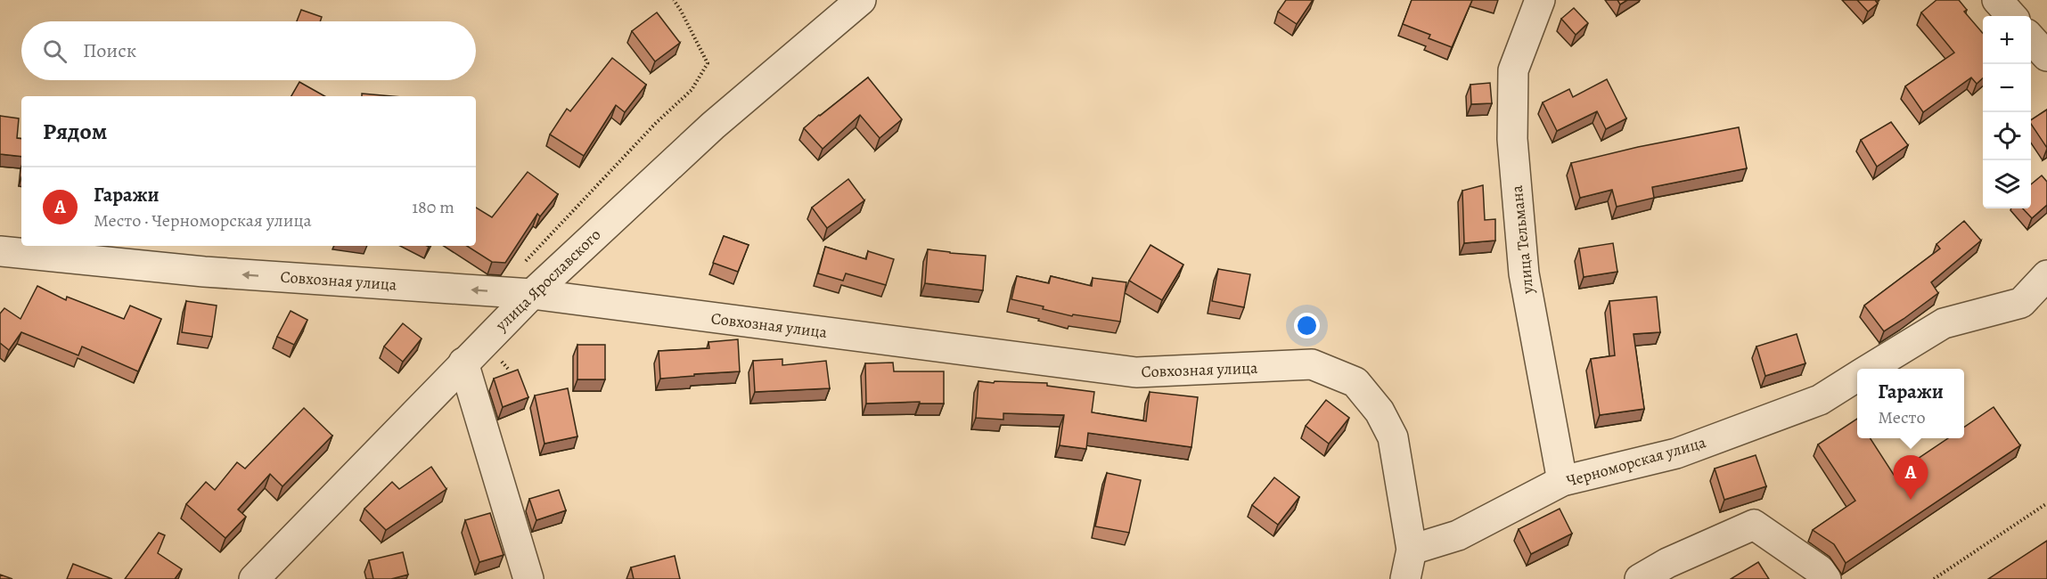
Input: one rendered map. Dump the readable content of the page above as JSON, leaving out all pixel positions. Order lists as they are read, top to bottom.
{
  "streets": {
    "street": [
      "улица Тельмана",
      "улица Ярославского",
      "Совхозная улица",
      "Черноморская улица"
    ]
  },
  "crossings": [
    ["улица Тельмана", "Черноморская улица"],
    ["улица Ярославского", "Совхозная улица"],
    ["Совхозная улица", "Черноморская улица"]
  ],
  "page": {
    "map_buttons": ["+", "−"],
    "search": "Поиск",
    "heading": "Рядом",
    "list": [
      {
        "mark": "A",
        "name": "Гаражи",
        "note": "Место · Черноморская улица",
        "value": "180 m"
      }
    ],
    "popup": ["Гаражи", "Место"],
    "pins": "A"
  }
}
